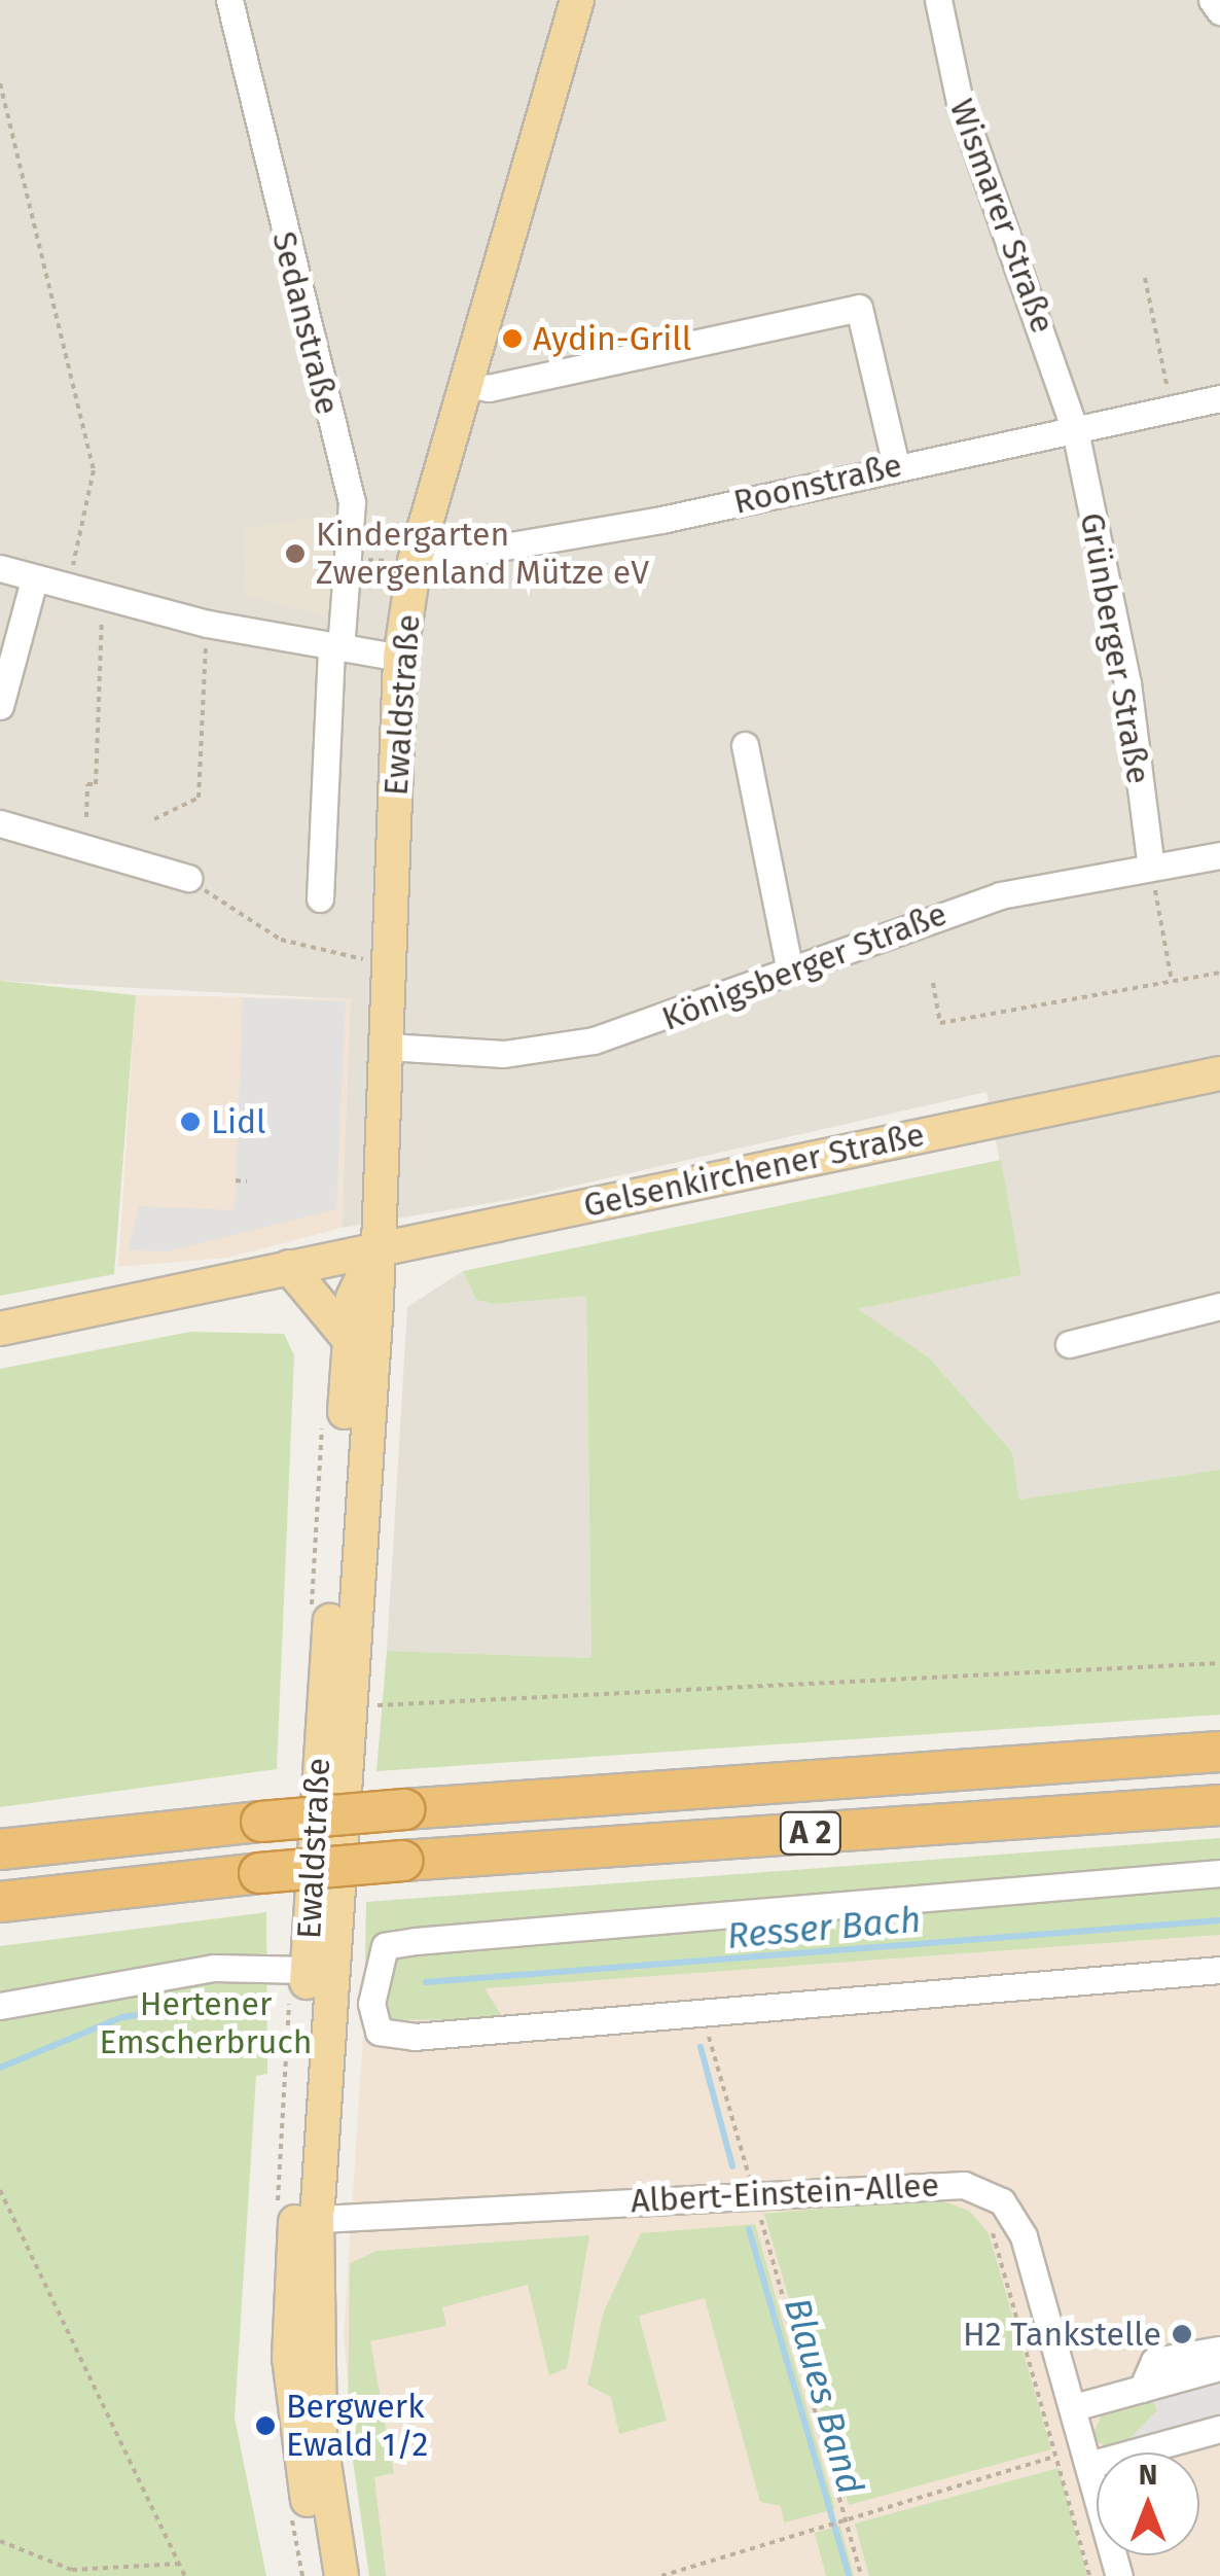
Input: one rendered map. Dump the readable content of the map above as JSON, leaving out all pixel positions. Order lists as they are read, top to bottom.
{
  "streets": {
    "highway": ["A 2"],
    "main road": ["Ewaldstraße", "Gelsenkirchener Straße"],
    "street": [
      "Wismarer Straße",
      "Sedanstraße",
      "Roonstraße",
      "Grünberger Straße",
      "Königsberger Straße",
      "Albert-Einstein-Allee"
    ]
  },
  "crossings": [
    ["Wismarer Straße", "Roonstraße"],
    ["Wismarer Straße", "Grünberger Straße"],
    ["Roonstraße", "Grünberger Straße"],
    ["Roonstraße", "Ewaldstraße"],
    ["Grünberger Straße", "Königsberger Straße"],
    ["Ewaldstraße", "Königsberger Straße"],
    ["Ewaldstraße", "Gelsenkirchener Straße"],
    ["Ewaldstraße", "Albert-Einstein-Allee"]
  ],
  "water": ["Resser Bach", "Blaues Band"],
  "parks": ["Hertener Emscherbruch"],
  "places": [
    "Aydin-Grill",
    "Kindergarten Zwergenland Mütze eV",
    "Lidl",
    "H2 Tankstelle",
    "Bergwerk Ewald 1/2"
  ],
  "north": "top"
}
